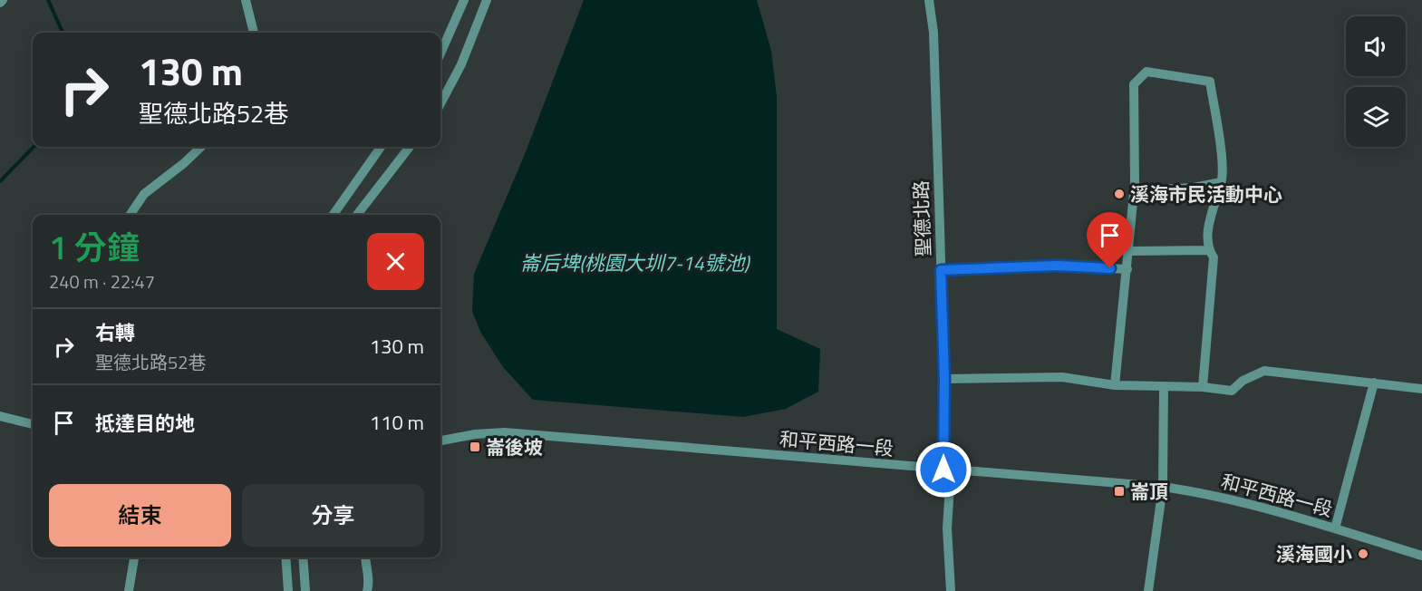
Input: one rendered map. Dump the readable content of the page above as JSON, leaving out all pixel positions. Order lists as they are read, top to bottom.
{
  "streets": {
    "street": ["聖德北路", "和平西路一段"]
  },
  "crossings": [
    ["聖德北路", "和平西路一段"]
  ],
  "water": ["崙后埤(桃園大圳7-14號池)"],
  "places": {
    "other": ["溪海市民活動中心", "溪海國小"],
    "transit": ["崙後坡", "崙頂"]
  },
  "page": {
    "turn": ["130 m", "聖德北路52巷"],
    "heading": ["1 分鐘", "240 m · 22:47"],
    "list": [
      {
        "name": "右轉",
        "note": "聖德北路52巷",
        "value": "130 m"
      },
      {
        "name": "抵達目的地",
        "value": "110 m"
      }
    ],
    "buttons": ["結束", "分享"]
  }
}
